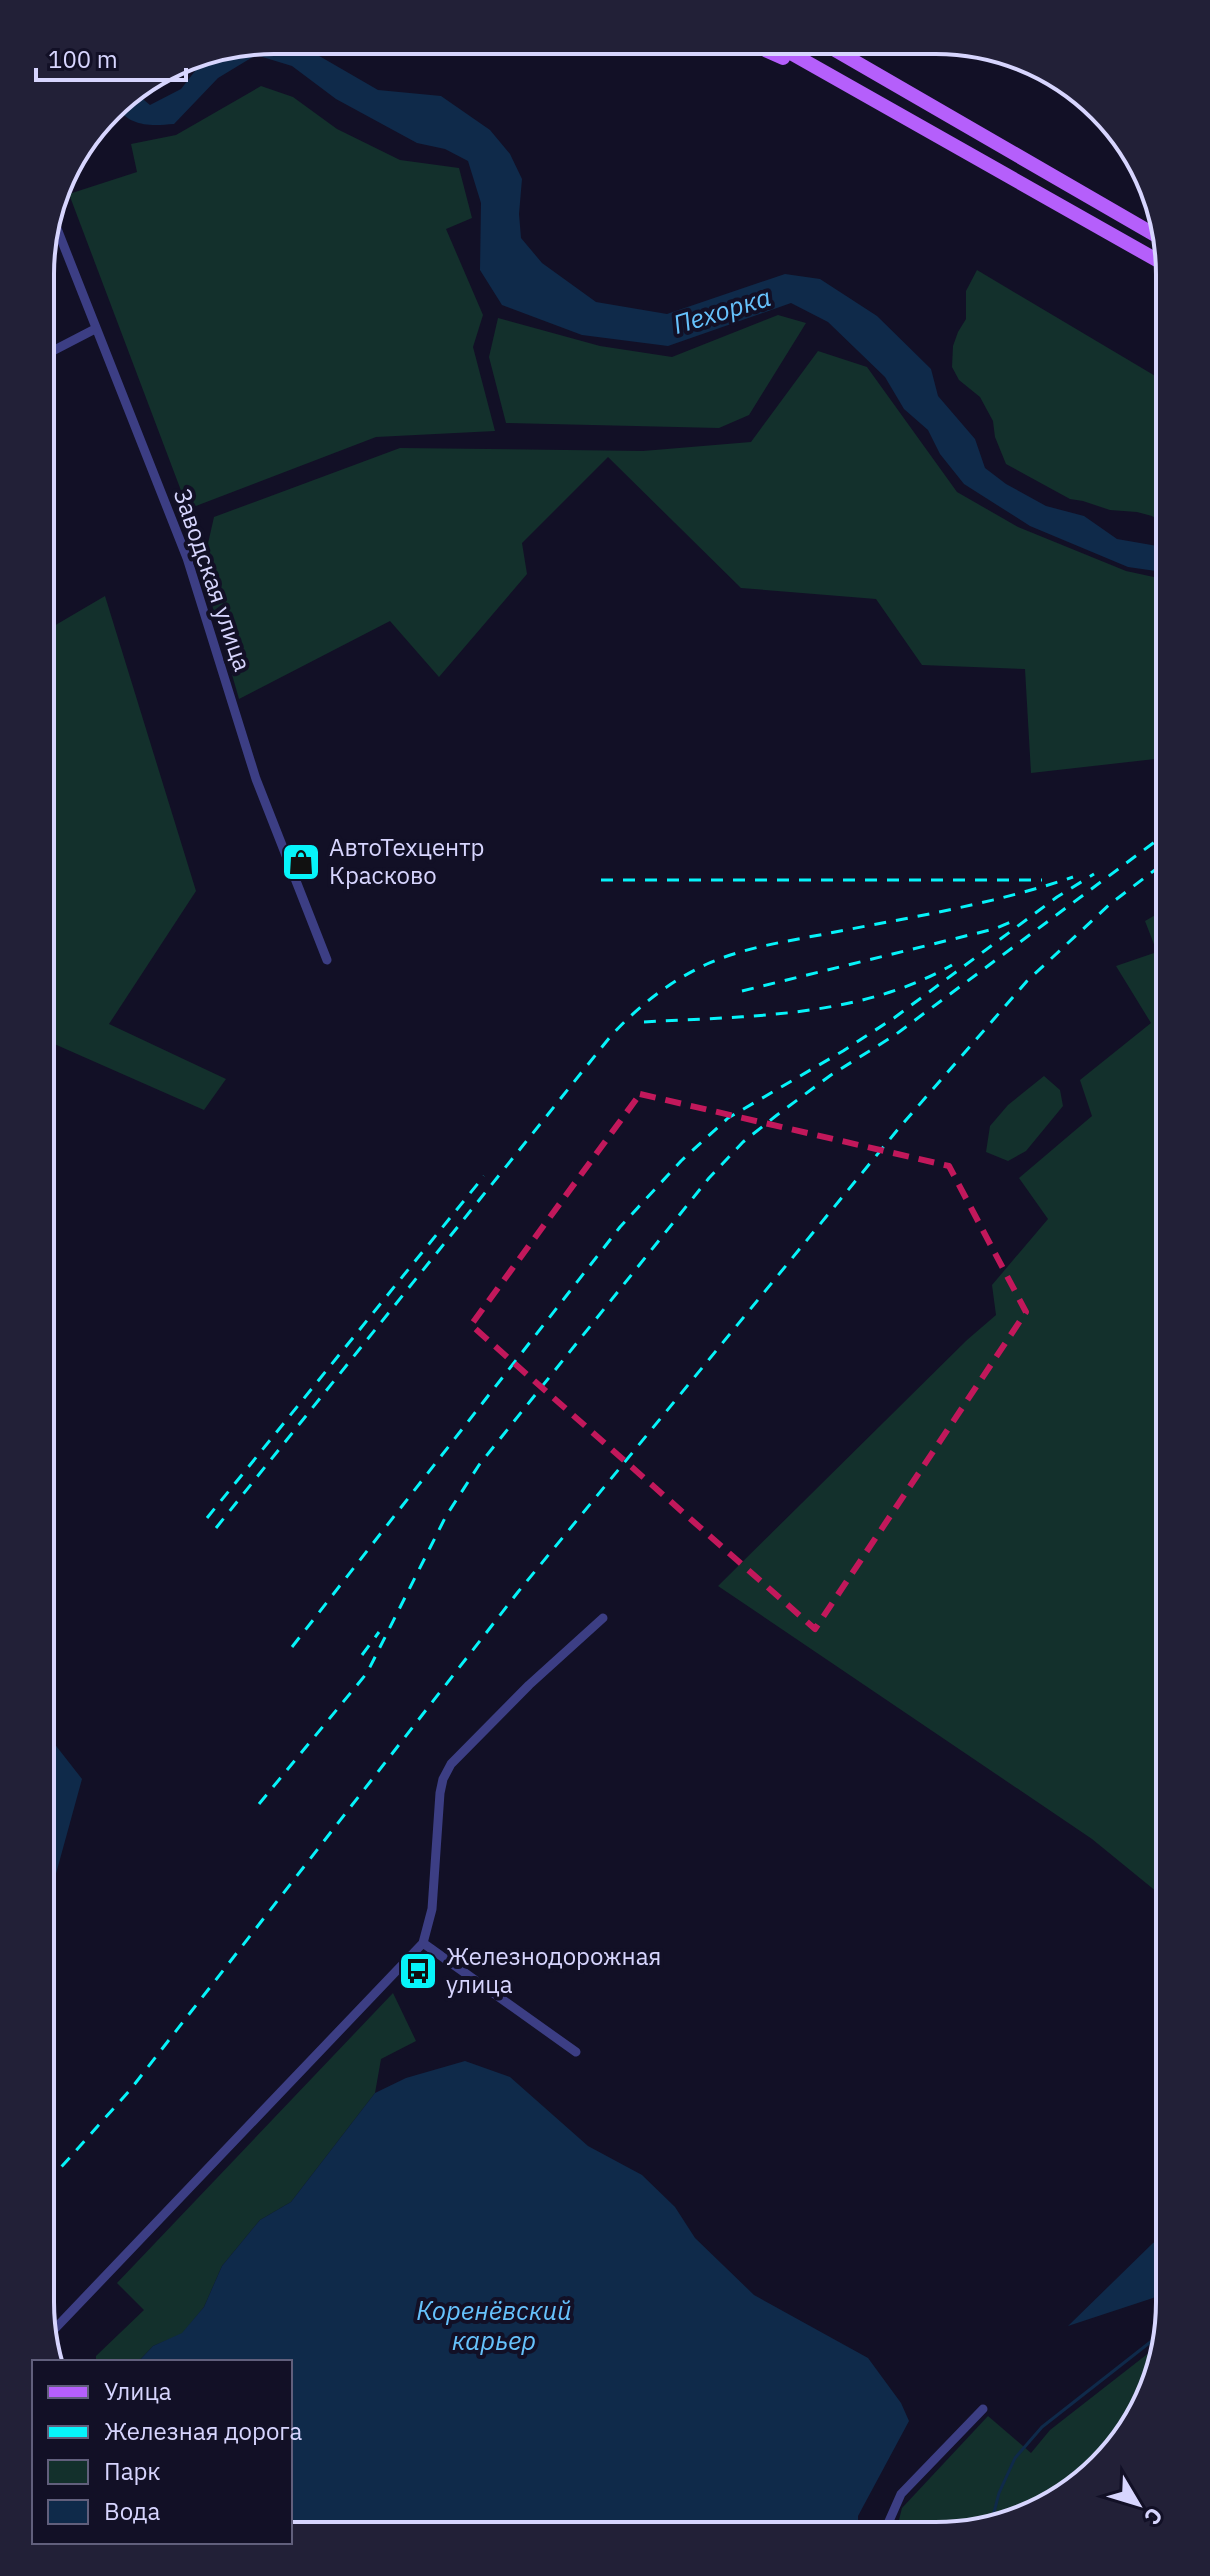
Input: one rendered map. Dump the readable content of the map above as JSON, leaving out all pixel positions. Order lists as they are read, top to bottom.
{
  "streets": {
    "street": ["Заводская улица"]
  },
  "water": ["Пехорка", "Коренёвский карьер"],
  "places": {
    "shop": ["АвтоТехцентр Красково"],
    "bus stop": ["Железнодорожная улица"]
  },
  "legend": [
    "Улица",
    "Железная дорога",
    "Парк",
    "Вода"
  ],
  "scale_bar": "100 m",
  "north": "bottom right"
}
